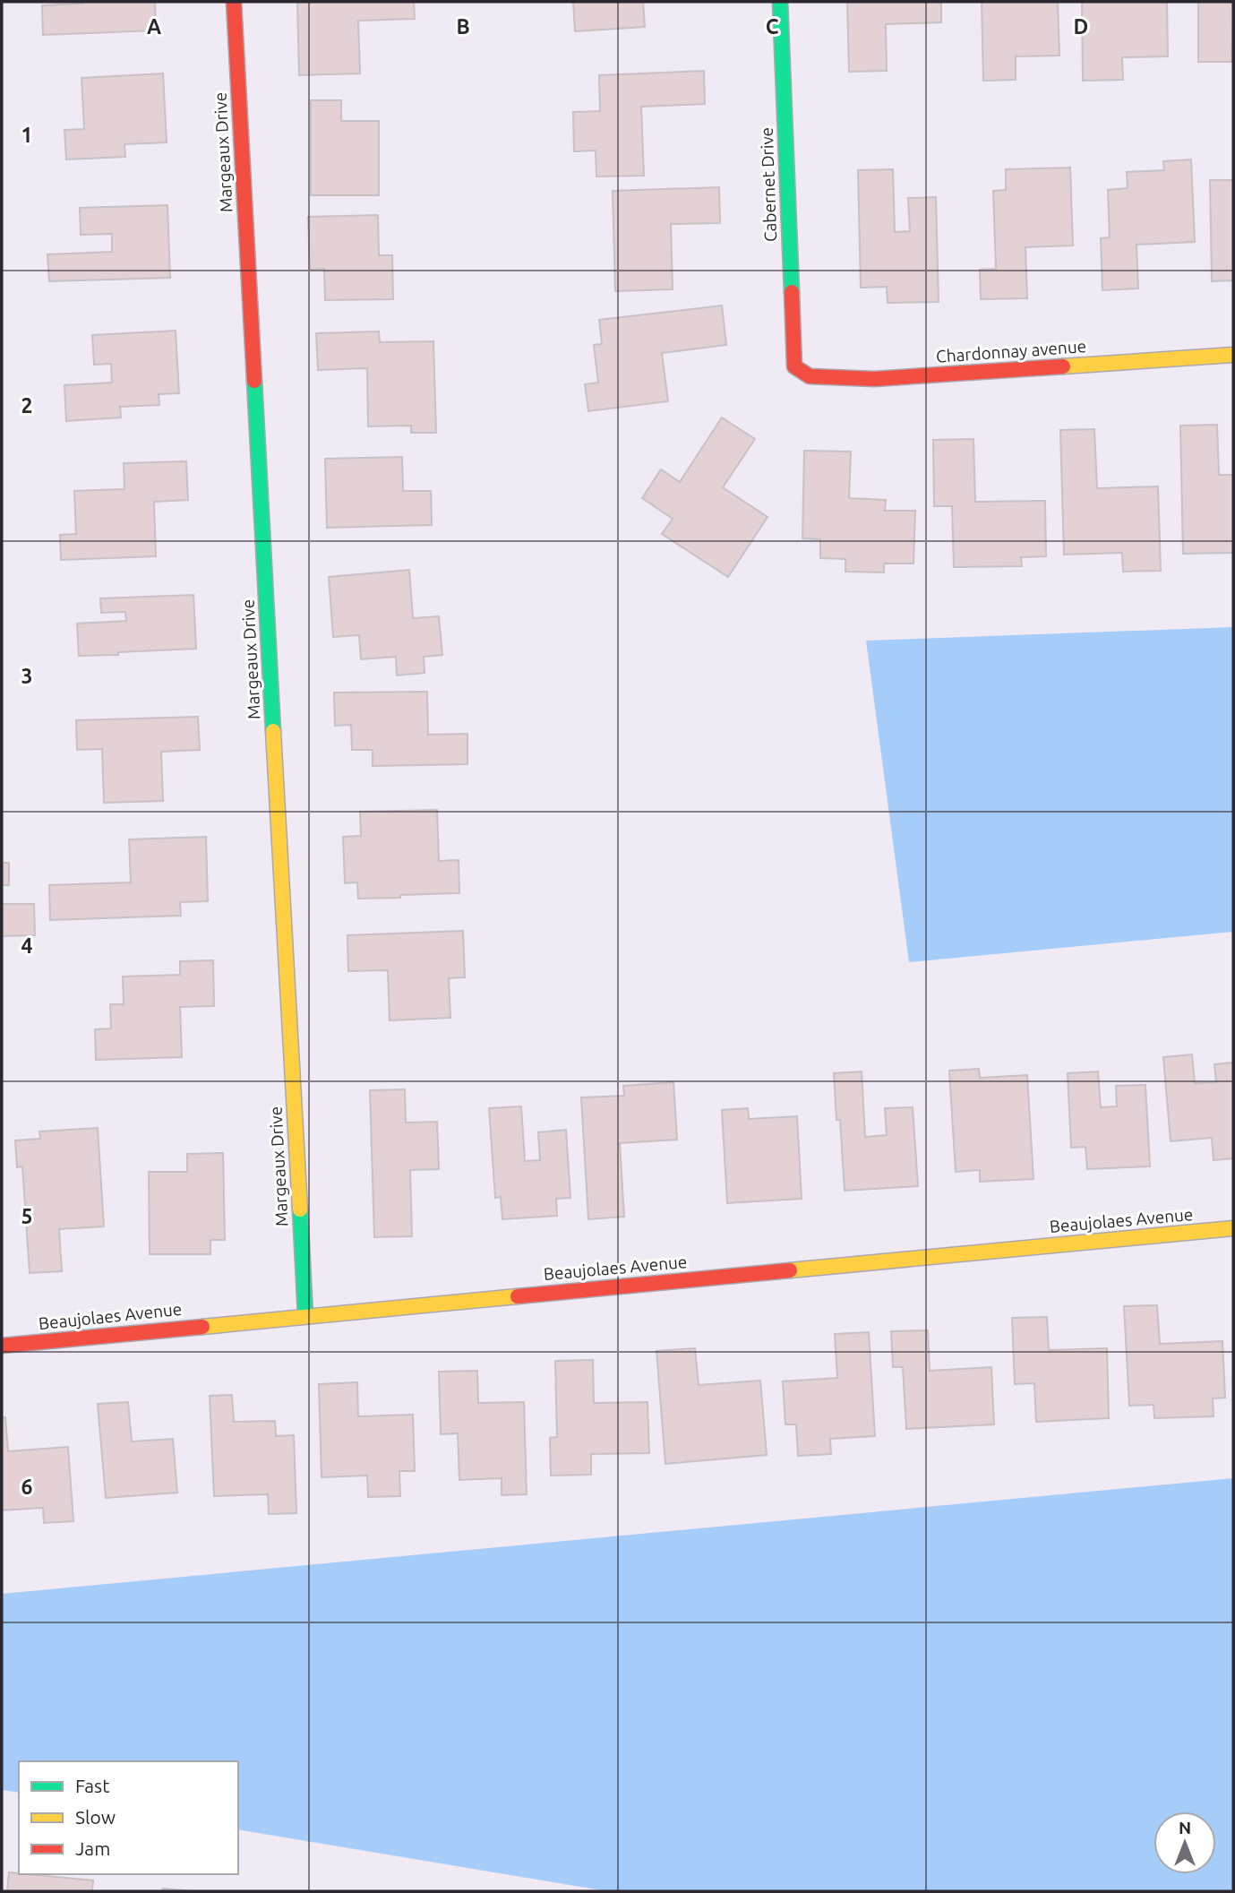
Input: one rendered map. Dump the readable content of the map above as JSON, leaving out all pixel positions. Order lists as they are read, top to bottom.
{
  "streets": {
    "street": [
      "Margeaux Drive",
      "Cabernet Drive",
      "Chardonnay avenue",
      "Beaujolaes Avenue"
    ]
  },
  "crossings": [
    ["Margeaux Drive", "Beaujolaes Avenue"],
    ["Cabernet Drive", "Chardonnay avenue"]
  ],
  "legend": ["Fast", "Slow", "Jam"],
  "north": "top",
  "grid": {
    "columns": [
      "A",
      "B",
      "C",
      "D"
    ],
    "rows": [
      "1",
      "2",
      "3",
      "4",
      "5",
      "6"
    ]
  }
}
